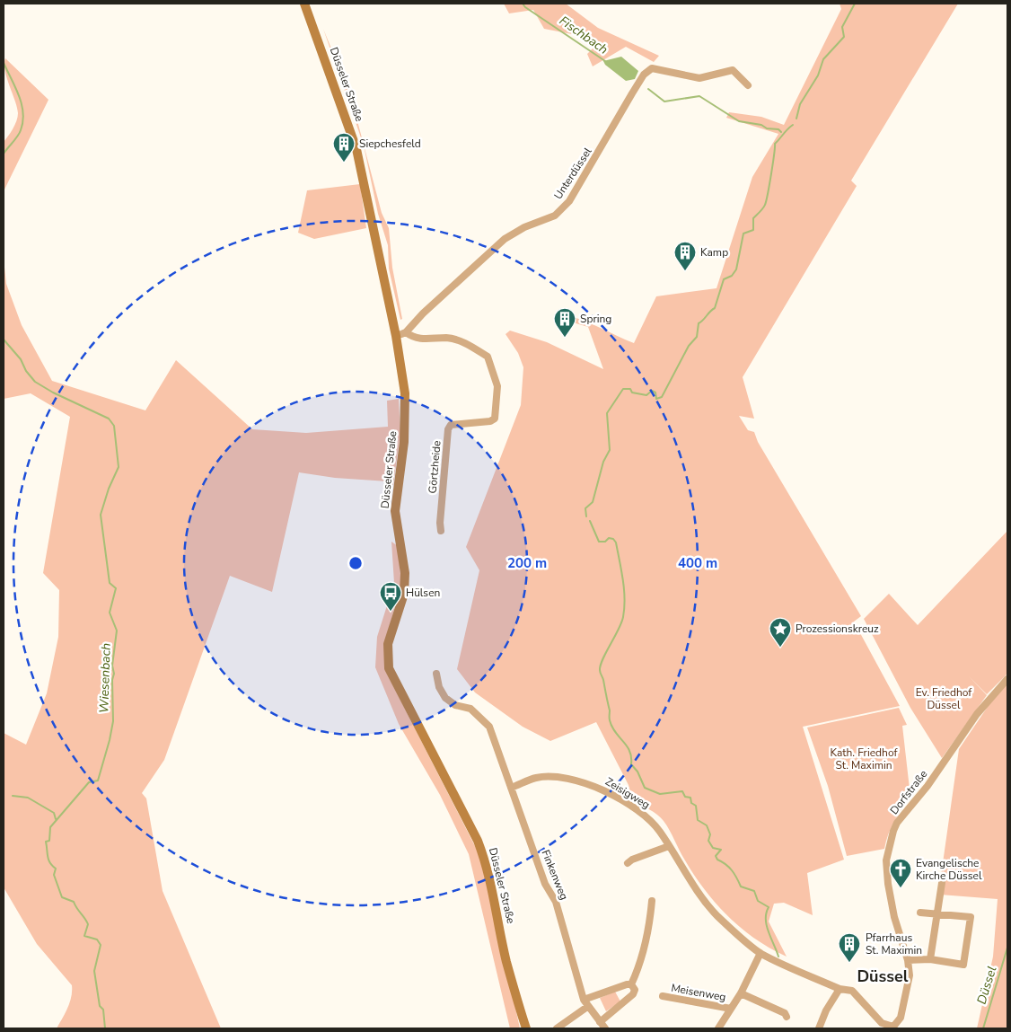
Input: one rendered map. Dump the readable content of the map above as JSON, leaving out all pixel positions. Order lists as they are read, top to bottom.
{
  "streets": {
    "main road": ["Düsseler Straße"],
    "street": [
      "Unterdüssel",
      "Görtzheide",
      "Dorfstraße",
      "Zeisigweg",
      "Finkenweg",
      "Meisenweg"
    ]
  },
  "crossings": [
    ["Unterdüssel", "Görtzheide"],
    ["Dorfstraße", "Zeisigweg"],
    ["Zeisigweg", "Finkenweg"]
  ],
  "districts": ["Düssel"],
  "water": ["Fischbach", "Wiesenbach", "Düssel"],
  "parks": ["Ev. Friedhof Düssel", "Kath. Friedhof St. Maximin"],
  "places": {
    "building": [
      "Siepchesfeld",
      "Kamp",
      "Spring",
      "Pfarrhaus St. Maximin"
    ],
    "bus stop": ["Hülsen"],
    "place": ["Prozessionskreuz"],
    "church": ["Evangelische Kirche Düssel"]
  },
  "rings": ["200 m", "400 m"]
}
